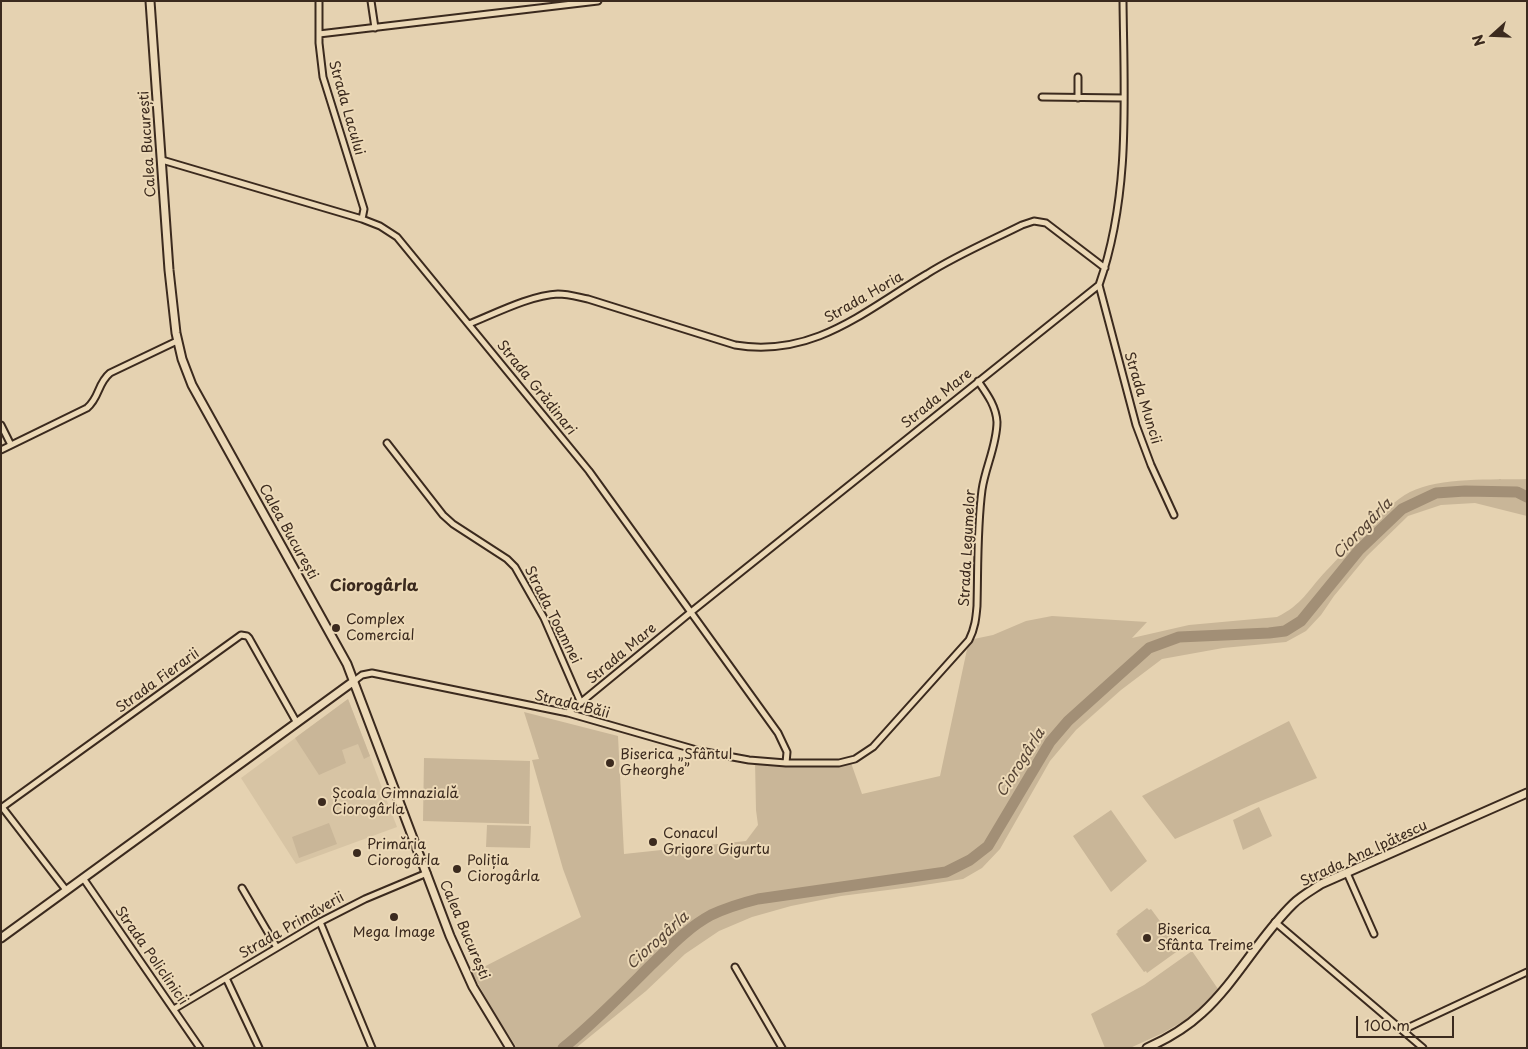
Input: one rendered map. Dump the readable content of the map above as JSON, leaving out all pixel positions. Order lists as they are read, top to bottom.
{
  "streets": {
    "main road": ["Calea București", "Strada Ana Ipătescu"],
    "street": [
      "Strada Lacului",
      "Strada Horia",
      "Strada Grădinari",
      "Strada Muncii",
      "Strada Mare",
      "Strada Legumelor",
      "Strada Toamnei",
      "Strada Fierarii",
      "Strada Băii",
      "Strada Primăverii",
      "Strada Policlinicii"
    ]
  },
  "crossings": [
    ["Strada Lacului", "Strada Grădinari"],
    ["Calea București", "Strada Grădinari"],
    ["Calea București", "Strada Băii"],
    ["Calea București", "Strada Primăverii"],
    ["Strada Horia", "Strada Grădinari"],
    ["Strada Grădinari", "Strada Mare"],
    ["Strada Grădinari", "Strada Băii"],
    ["Strada Muncii", "Strada Mare"],
    ["Strada Mare", "Strada Legumelor"],
    ["Strada Mare", "Strada Toamnei"],
    ["Strada Mare", "Strada Băii"],
    ["Strada Legumelor", "Strada Băii"],
    ["Strada Primăverii", "Strada Policlinicii"]
  ],
  "districts": ["Ciorogârla"],
  "water": ["Ciorogârla"],
  "places": [
    "Complex Comercial",
    "Biserica „Sfântul Gheorghe”",
    "Școala Gimnazială Ciorogârla",
    "Conacul Grigore Gigurtu",
    "Primăria Ciorogârla",
    "Poliția Ciorogârla",
    "Mega Image",
    "Biserica Sfânta Treime"
  ],
  "scale_bar": "100 m",
  "north": "left"
}
